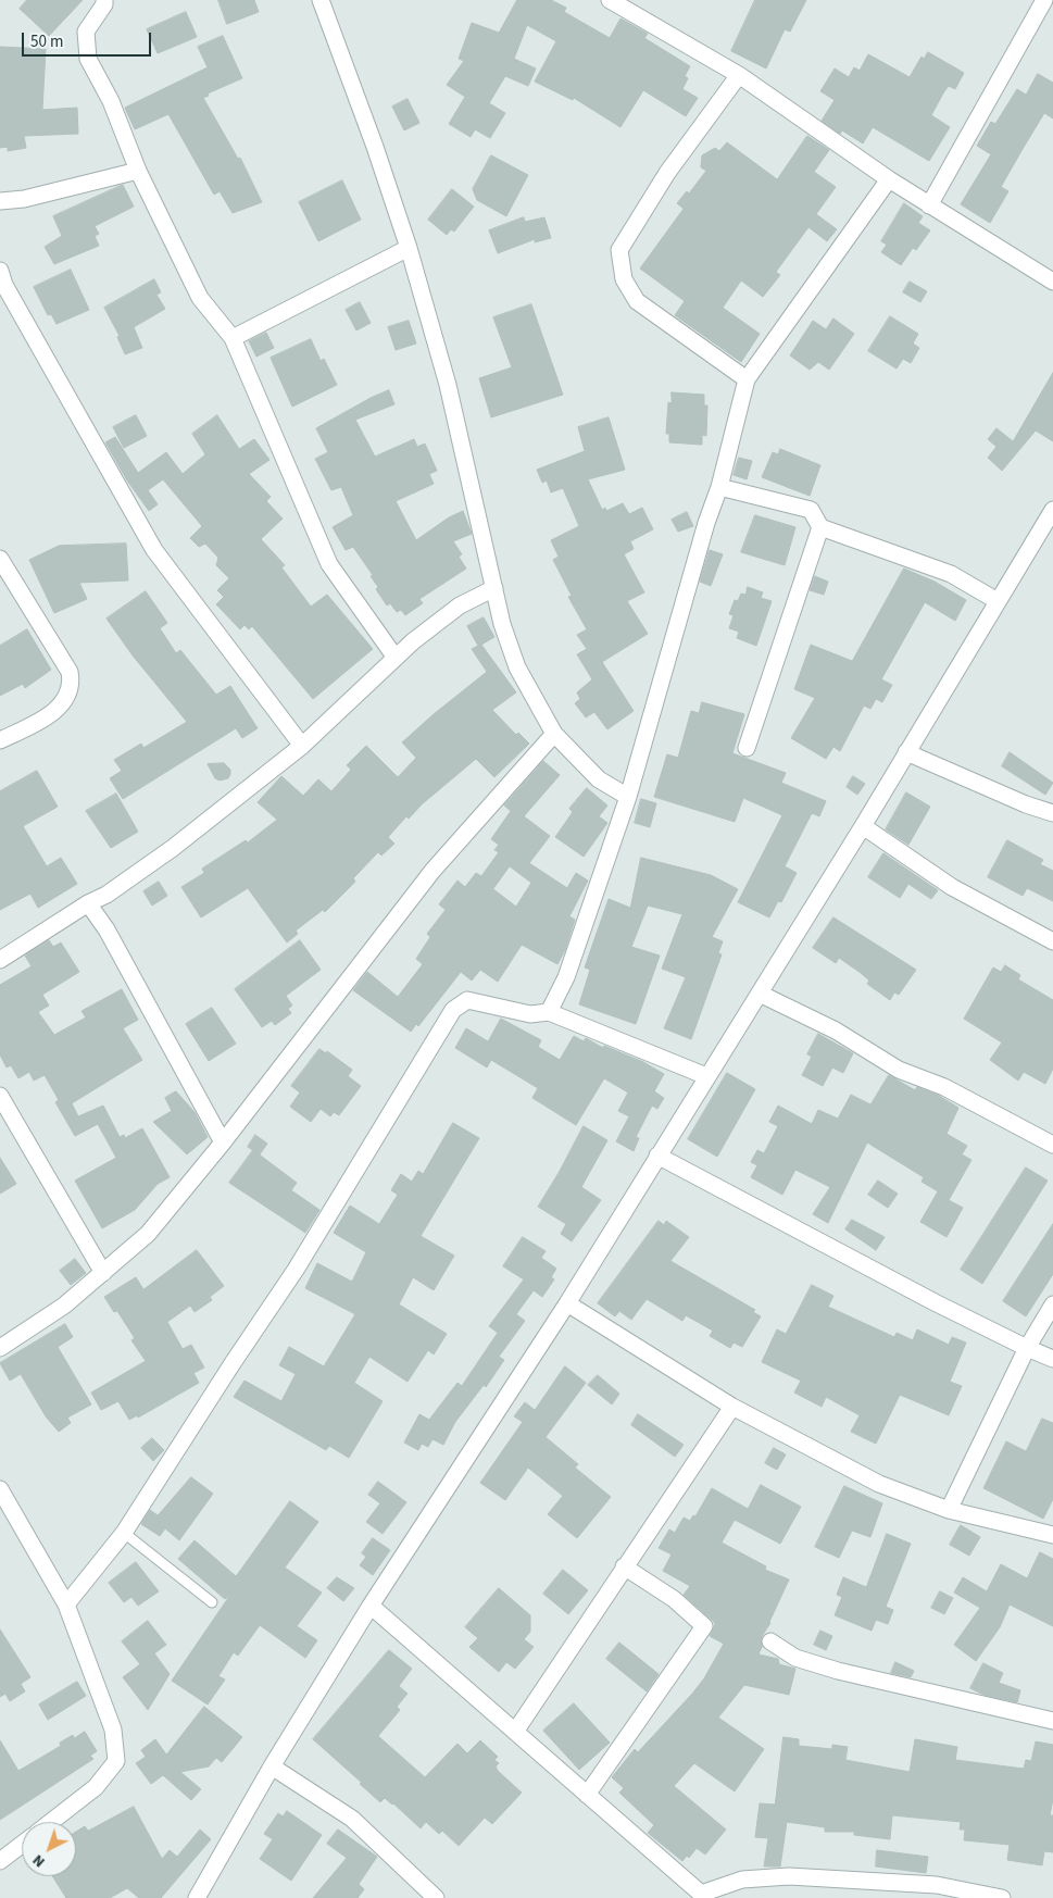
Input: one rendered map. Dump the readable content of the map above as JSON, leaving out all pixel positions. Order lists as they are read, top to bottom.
{
  "scale_bar": "50 m",
  "north": "bottom left"
}
